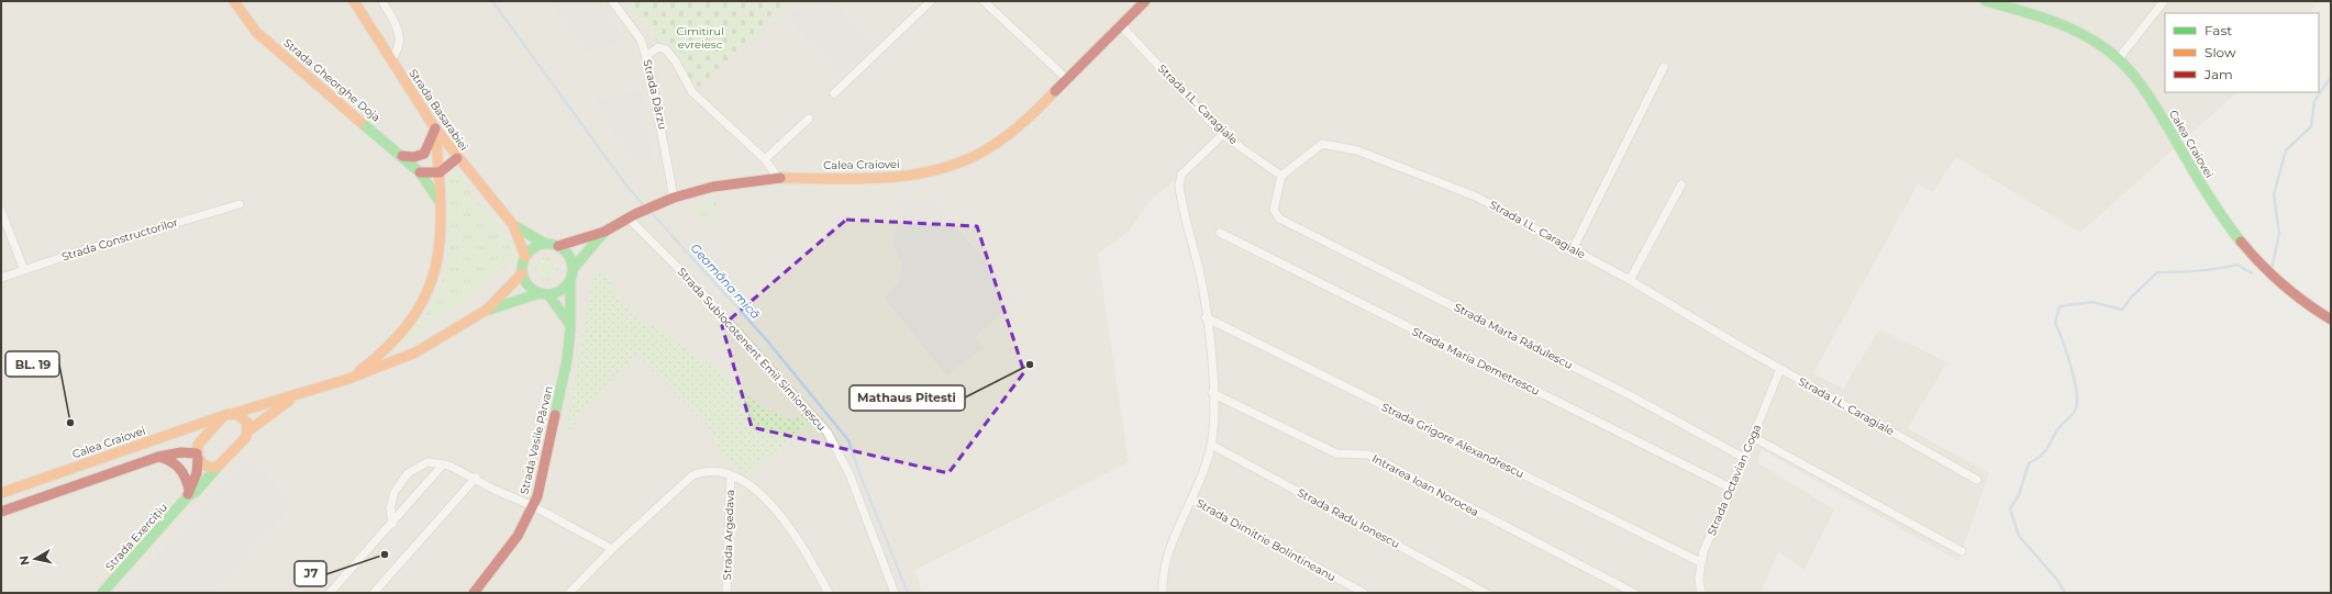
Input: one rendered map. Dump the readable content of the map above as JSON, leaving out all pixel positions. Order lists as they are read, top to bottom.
{
  "streets": {
    "main road": [
      "Strada Gheorghe Doja",
      "Strada Basarabiei",
      "Calea Craiovei",
      "Strada Vasile Pârvan",
      "Strada Exercițiu"
    ],
    "street": [
      "Strada Dârzu",
      "Strada I.L. Caragiale",
      "Strada Constructorilor",
      "Strada Marta Rădulescu",
      "Strada Sublocotenent Emil Simionescu",
      "Strada Maria Demetrescu",
      "Strada Grigore Alexandrescu",
      "Strada Octavian Goga",
      "Intrarea Ioan Norocea",
      "Strada Radu Ionescu",
      "Strada Argedava",
      "Strada Dimitrie Bolintineanu"
    ]
  },
  "crossings": [
    ["Strada Dârzu", "Calea Craiovei"],
    ["Strada I.L. Caragiale", "Calea Craiovei"],
    ["Strada I.L. Caragiale", "Strada Marta Rădulescu"],
    ["Strada I.L. Caragiale", "Strada Octavian Goga"],
    ["Calea Craiovei", "Strada Sublocotenent Emil Simionescu"],
    ["Calea Craiovei", "Strada Exercițiu"],
    ["Strada Marta Rădulescu", "Strada Octavian Goga"],
    ["Strada Maria Demetrescu", "Strada Octavian Goga"],
    ["Strada Grigore Alexandrescu", "Strada Octavian Goga"]
  ],
  "water": ["Geamăna mică"],
  "parks": ["Cimitirul evreiesc"],
  "places": ["Mathaus Pitesti", "BL. 19", "J7"],
  "legend": ["Fast", "Slow", "Jam"],
  "north": "left"
}
